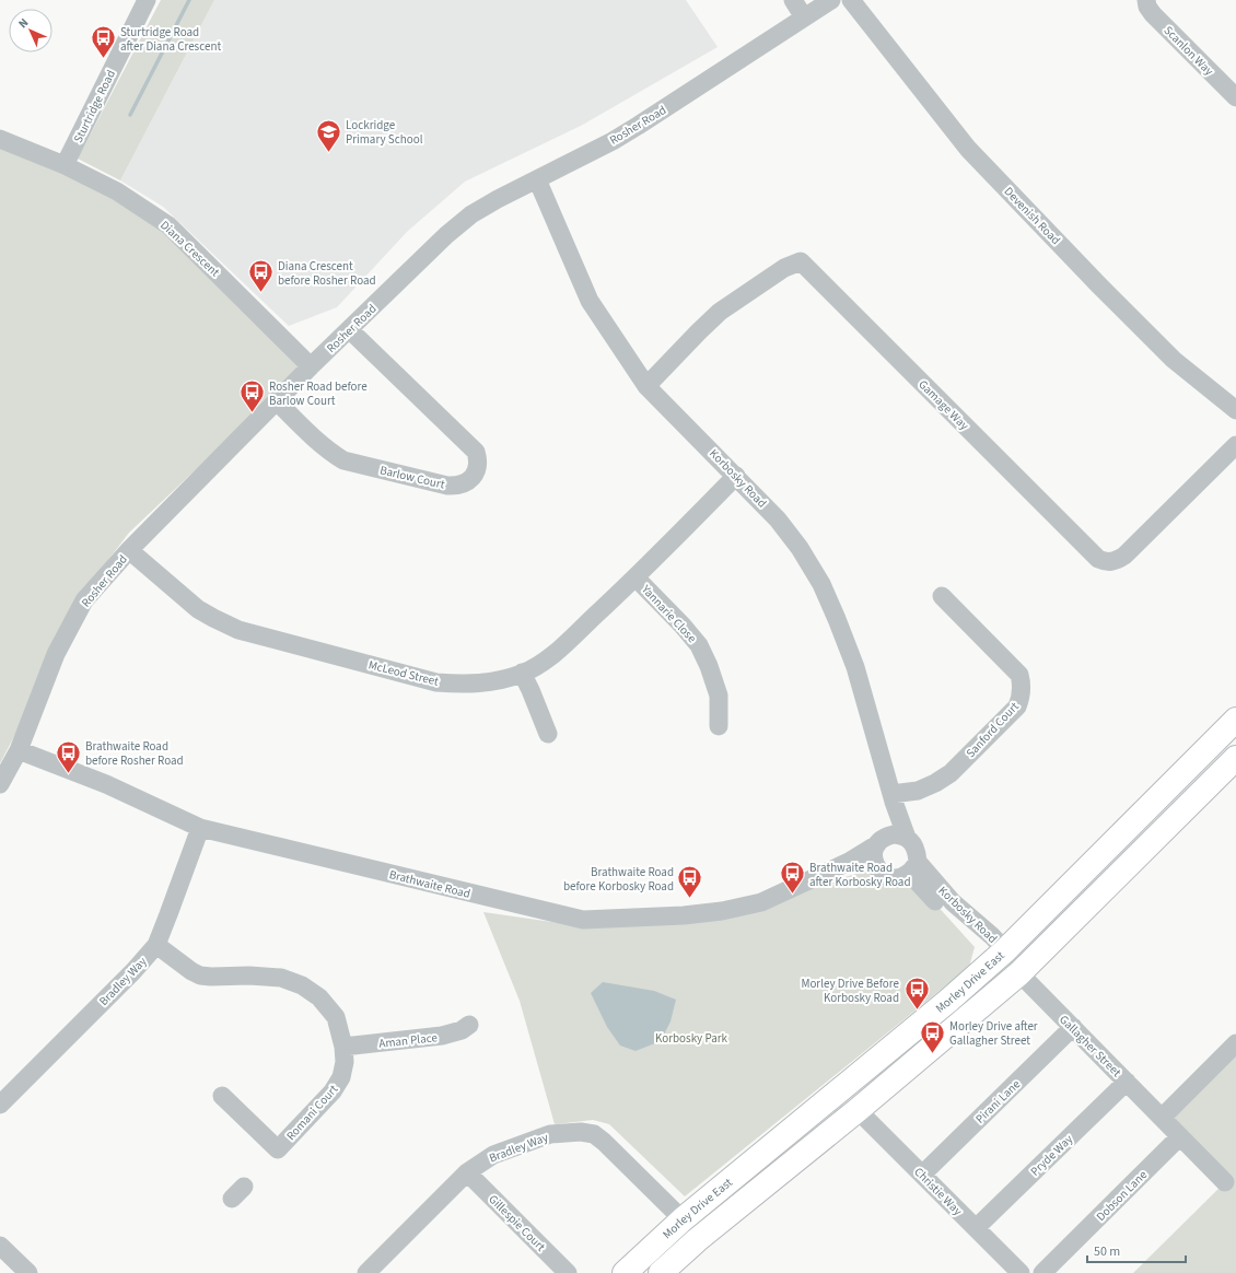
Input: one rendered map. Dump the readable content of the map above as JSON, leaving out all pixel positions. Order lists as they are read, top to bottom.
{
  "streets": {
    "main road": ["Morley Drive East"],
    "street": [
      "Scanlon Way",
      "Sturtridge Road",
      "Rosher Road",
      "Devenish Road",
      "Diana Crescent",
      "Gamage Way",
      "Barlow Court",
      "Korbosky Road",
      "Yannarie Close",
      "McLeod Street",
      "Sanford Court",
      "Brathwaite Road",
      "Bradley Way",
      "Aman Place",
      "Gallagher Street",
      "Pirani Lane",
      "Romani Court",
      "Pryde Way",
      "Christie Way",
      "Dobson Lane",
      "Gillespie Court"
    ]
  },
  "crossings": [
    ["Sturtridge Road", "Diana Crescent"],
    ["Rosher Road", "Diana Crescent"],
    ["Rosher Road", "Barlow Court"],
    ["Rosher Road", "Korbosky Road"],
    ["Rosher Road", "McLeod Street"],
    ["Rosher Road", "Brathwaite Road"],
    ["Gamage Way", "Korbosky Road"],
    ["Korbosky Road", "McLeod Street"],
    ["Korbosky Road", "Sanford Court"],
    ["Korbosky Road", "Brathwaite Road"],
    ["Korbosky Road", "Morley Drive East"],
    ["Korbosky Road", "Gallagher Street"],
    ["Yannarie Close", "McLeod Street"],
    ["Brathwaite Road", "Bradley Way"],
    ["Bradley Way", "Morley Drive East"],
    ["Bradley Way", "Romani Court"],
    ["Bradley Way", "Gillespie Court"],
    ["Morley Drive East", "Gallagher Street"],
    ["Morley Drive East", "Christie Way"],
    ["Aman Place", "Romani Court"],
    ["Gallagher Street", "Pirani Lane"],
    ["Gallagher Street", "Pryde Way"],
    ["Gallagher Street", "Dobson Lane"],
    ["Pirani Lane", "Christie Way"],
    ["Pryde Way", "Christie Way"]
  ],
  "parks": ["Korbosky Park"],
  "places": {
    "bus stop": [
      "Sturtridge Road after Diana Crescent",
      "Diana Crescent before Rosher Road",
      "Rosher Road before Barlow Court",
      "Brathwaite Road before Rosher Road",
      "Brathwaite Road after Korbosky Road",
      "Brathwaite Road before Korbosky Road",
      "Morley Drive Before Korbosky Road",
      "Morley Drive after Gallagher Street"
    ],
    "school or university": ["Lockridge Primary School"]
  },
  "scale_bar": "50 m",
  "north": "top left"
}
